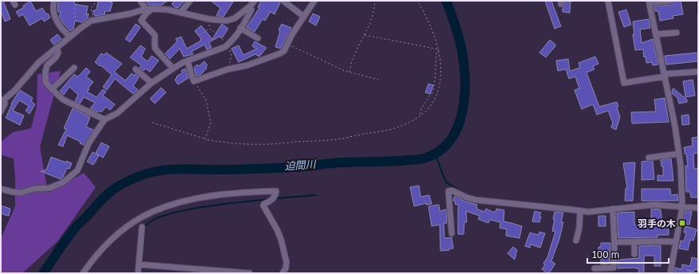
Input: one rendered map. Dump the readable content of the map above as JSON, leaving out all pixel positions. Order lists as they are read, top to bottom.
{
  "water": ["迫間川"],
  "places": {
    "transit": ["羽手の木"]
  },
  "scale_bar": "100 m"
}
